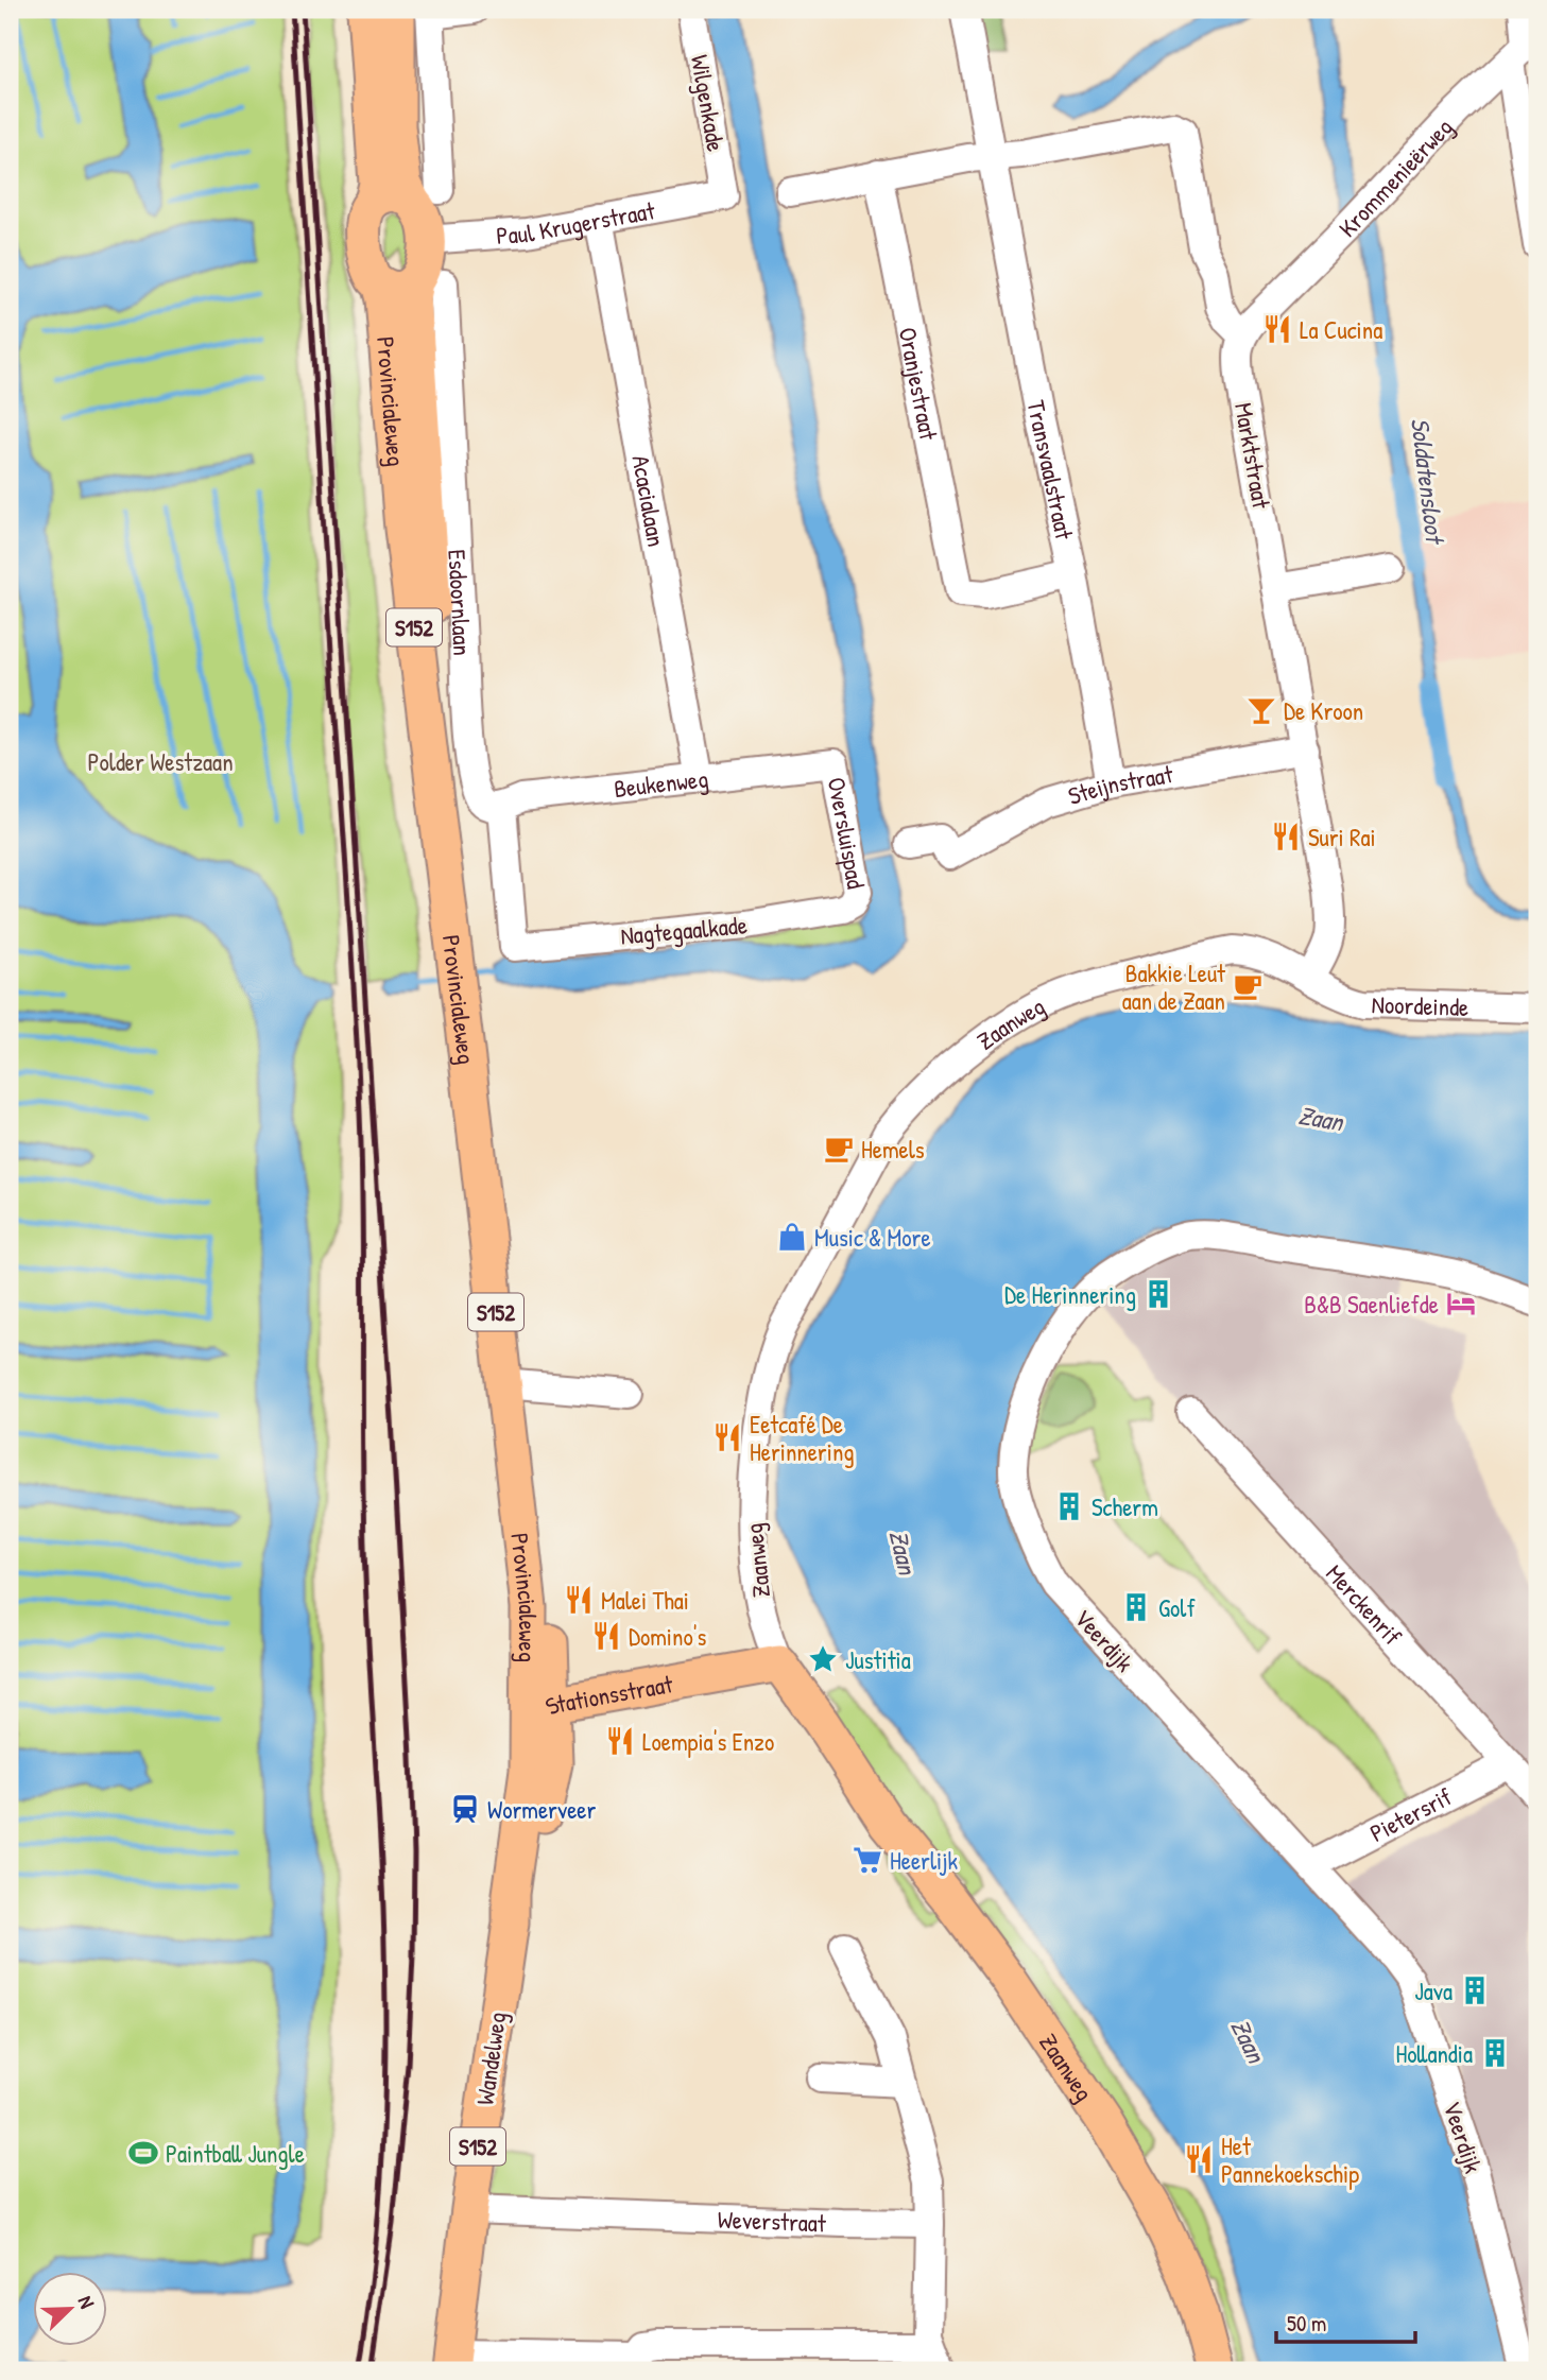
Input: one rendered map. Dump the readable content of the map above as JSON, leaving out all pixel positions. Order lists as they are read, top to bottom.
{
  "streets": {
    "main road": [
      "Provincialeweg",
      "S152",
      "Zaanweg",
      "Stationsstraat",
      "Wandelweg"
    ],
    "street": [
      "Wilgenkade",
      "Krommenieërweg",
      "Paul Krugerstraat",
      "Oranjestraat",
      "Marktstraat",
      "Transvaalstraat",
      "Acacialaan",
      "Esdoornlaan",
      "Beukenweg",
      "Steijnstraat",
      "Oversluispad",
      "Nagtegaalkade",
      "Noordeinde",
      "Merckenrif",
      "Veerdijk",
      "Pietersrif",
      "Weverstraat"
    ]
  },
  "crossings": [
    ["Wilgenkade", "Paul Krugerstraat"],
    ["Krommenieërweg", "Marktstraat"],
    ["Paul Krugerstraat", "Acacialaan"],
    ["Paul Krugerstraat", "S152"],
    ["Oranjestraat", "Transvaalstraat"],
    ["Provincialeweg", "Esdoornlaan"],
    ["Provincialeweg", "S152"],
    ["Provincialeweg", "Stationsstraat"],
    ["Provincialeweg", "Wandelweg"],
    ["Marktstraat", "Steijnstraat"],
    ["Marktstraat", "Noordeinde"],
    ["Marktstraat", "Zaanweg"],
    ["Transvaalstraat", "Steijnstraat"],
    ["Acacialaan", "Beukenweg"],
    ["Esdoornlaan", "S152"],
    ["Esdoornlaan", "Beukenweg"],
    ["Esdoornlaan", "Nagtegaalkade"],
    ["Beukenweg", "Oversluispad"],
    ["Oversluispad", "Nagtegaalkade"],
    ["Noordeinde", "Zaanweg"],
    ["Zaanweg", "Stationsstraat"],
    ["Merckenrif", "Pietersrif"],
    ["Veerdijk", "Pietersrif"],
    ["Stationsstraat", "Wandelweg"],
    ["Wandelweg", "Weverstraat"]
  ],
  "water": ["Soldatensloot", "Zaan"],
  "parks": ["Polder Westzaan"],
  "places": {
    "restaurant": [
      "La Cucina",
      "Suri Rai",
      "Eetcafé De Herinnering",
      "Malei Thai",
      "Domino's",
      "Loempia's Enzo",
      "Het Pannekoekschip"
    ],
    "bar": ["De Kroon"],
    "cafe": ["Bakkie Leut aan de Zaan", "Hemels"],
    "shop": ["Music & More"],
    "building": [
      "De Herinnering",
      "Scherm",
      "Golf",
      "Java",
      "Hollandia"
    ],
    "hotel": ["B&B Saenliefde"],
    "place": ["Justitia"],
    "station": ["Wormerveer"],
    "supermarket": ["Heerlijk"],
    "sports": ["Paintball Jungle"]
  },
  "scale_bar": "50 m",
  "north": "top right"
}
